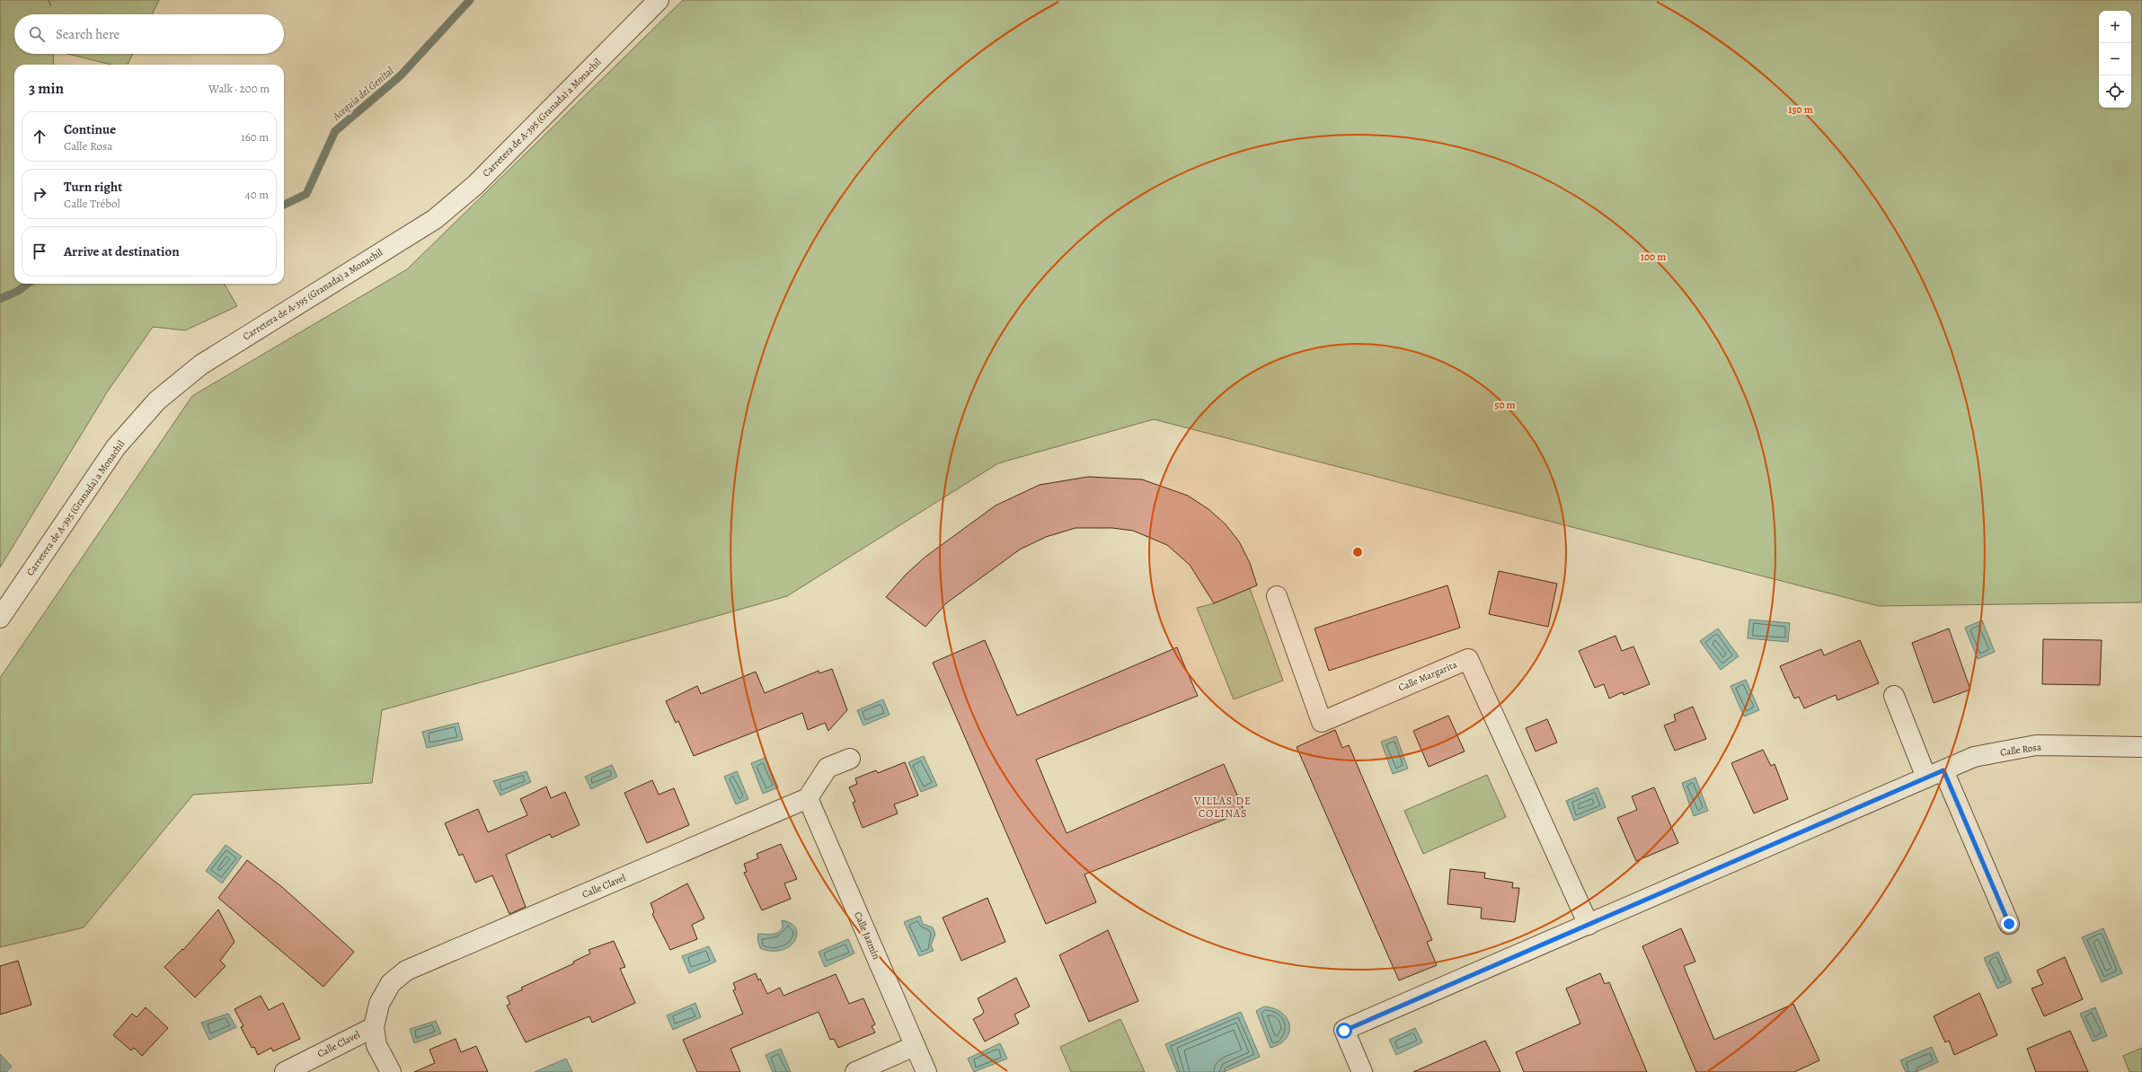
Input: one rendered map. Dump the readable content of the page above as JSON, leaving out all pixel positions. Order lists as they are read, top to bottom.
{
  "streets": {
    "street": [
      "Carretera de A-395 (Granada) a Monachil",
      "Calle Margarita",
      "Calle Rosa",
      "Calle Clavel",
      "Calle Jazmín"
    ]
  },
  "crossings": [
    ["Calle Margarita", "Calle Rosa"],
    ["Calle Clavel", "Calle Jazmín"]
  ],
  "districts": ["VILLAS DE COLINAS"],
  "water": ["Acequia del Genital"],
  "page": {
    "map_buttons": ["+", "−"],
    "search": "Search here",
    "heading": ["3 min", "Walk · 200 m"],
    "list": [
      ["Continue", "Calle Rosa", "160 m"],
      ["Turn right", "Calle Trébol", "40 m"],
      "Arrive at destination"
    ]
  },
  "rings": ["150 m", "100 m", "50 m"]
}
